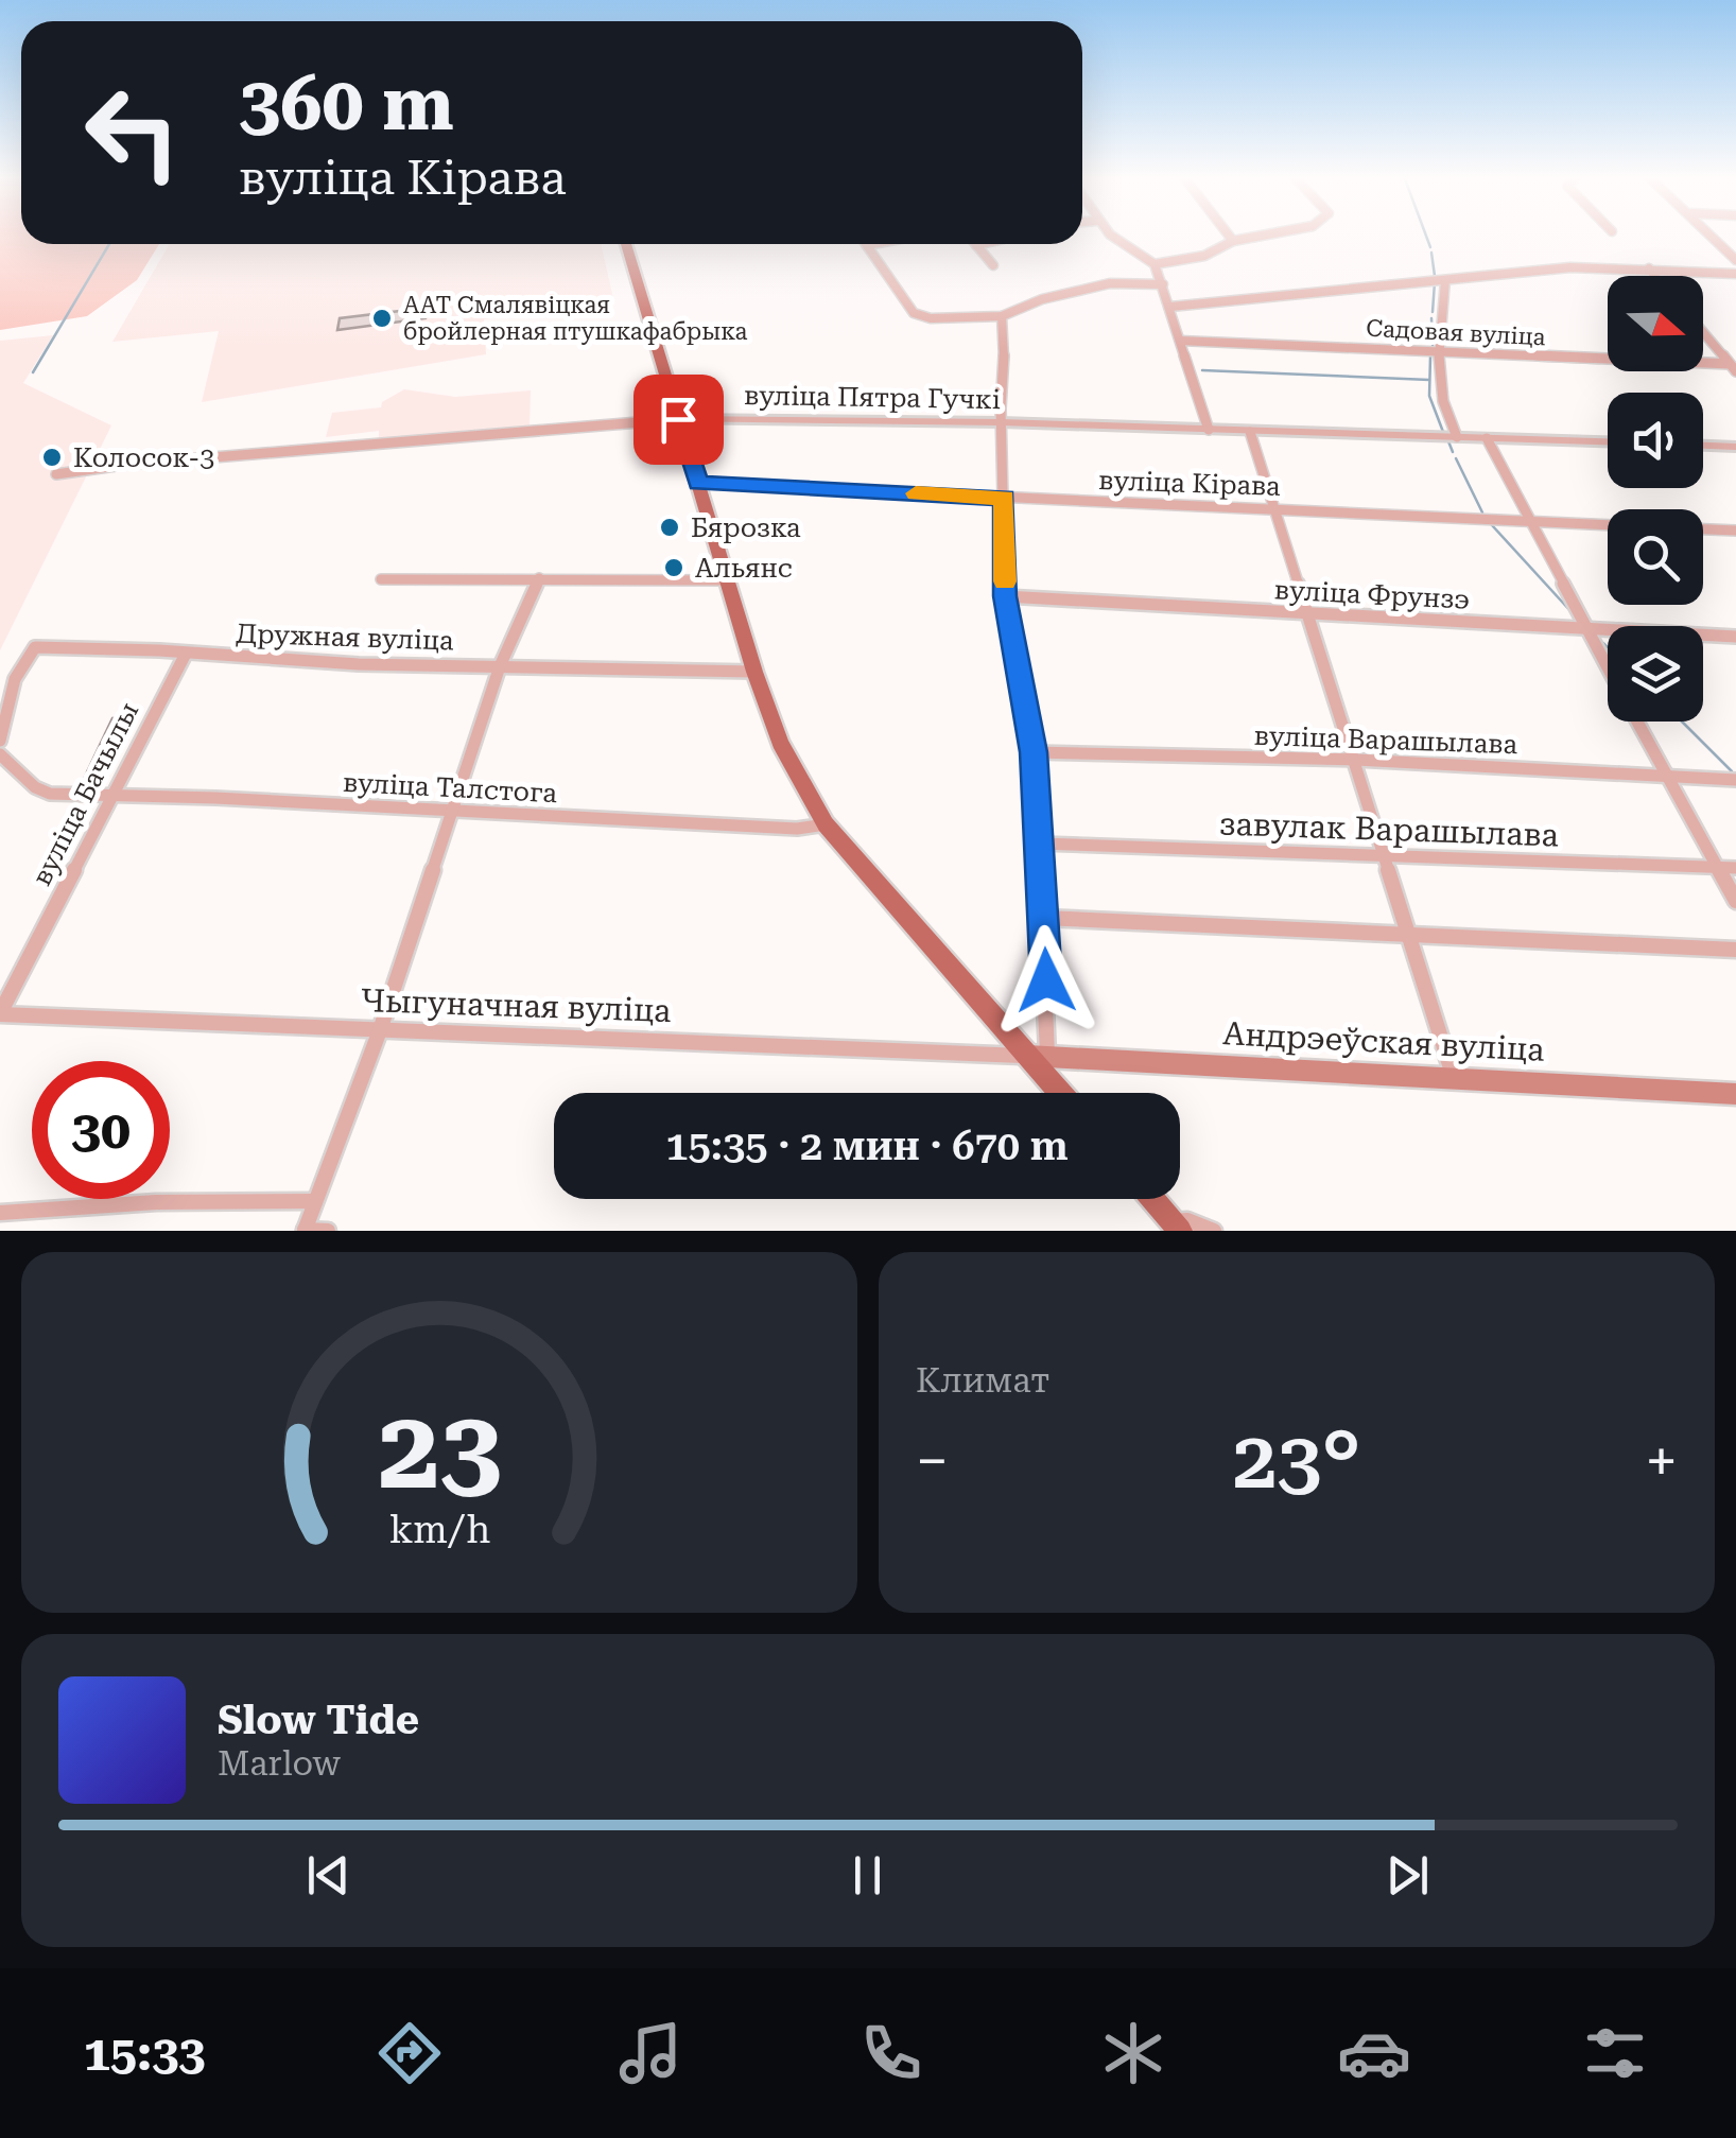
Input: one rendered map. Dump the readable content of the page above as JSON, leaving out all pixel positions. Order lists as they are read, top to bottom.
{
  "streets": {
    "main road": ["Андрэеўская вуліца"],
    "street": [
      "Садовая вуліца",
      "вуліца Пятра Гучкі",
      "вуліца Кірава",
      "вуліца Фрунзэ",
      "Дружная вуліца",
      "вуліца Варашылава",
      "вуліца Талстога",
      "вуліца Бачылы",
      "завулак Варашылава",
      "Чыгуначная вуліца"
    ]
  },
  "crossings": [
    ["Дружная вуліца", "вуліца Бачылы"],
    ["вуліца Талстога", "вуліца Бачылы"],
    ["вуліца Бачылы", "Чыгуначная вуліца"],
    ["Чыгуначная вуліца", "Андрэеўская вуліца"]
  ],
  "places": [
    "ААТ Смалявіцкая бройлерная птушкафабрыка",
    "Колосок-3",
    "Бярозка",
    "Альянс"
  ],
  "north": "right",
  "page": {
    "turn": ["360 m", "вуліца Кірава"],
    "limit": "30",
    "trip": "15:35 · 2 мин · 670 m",
    "tile": "Климат",
    "heat": ["−", "23°", "+"],
    "song": ["Slow Tide", "Marlow"],
    "tabs": "15:33",
    "gauge": ["23", "km/h"]
  }
}
